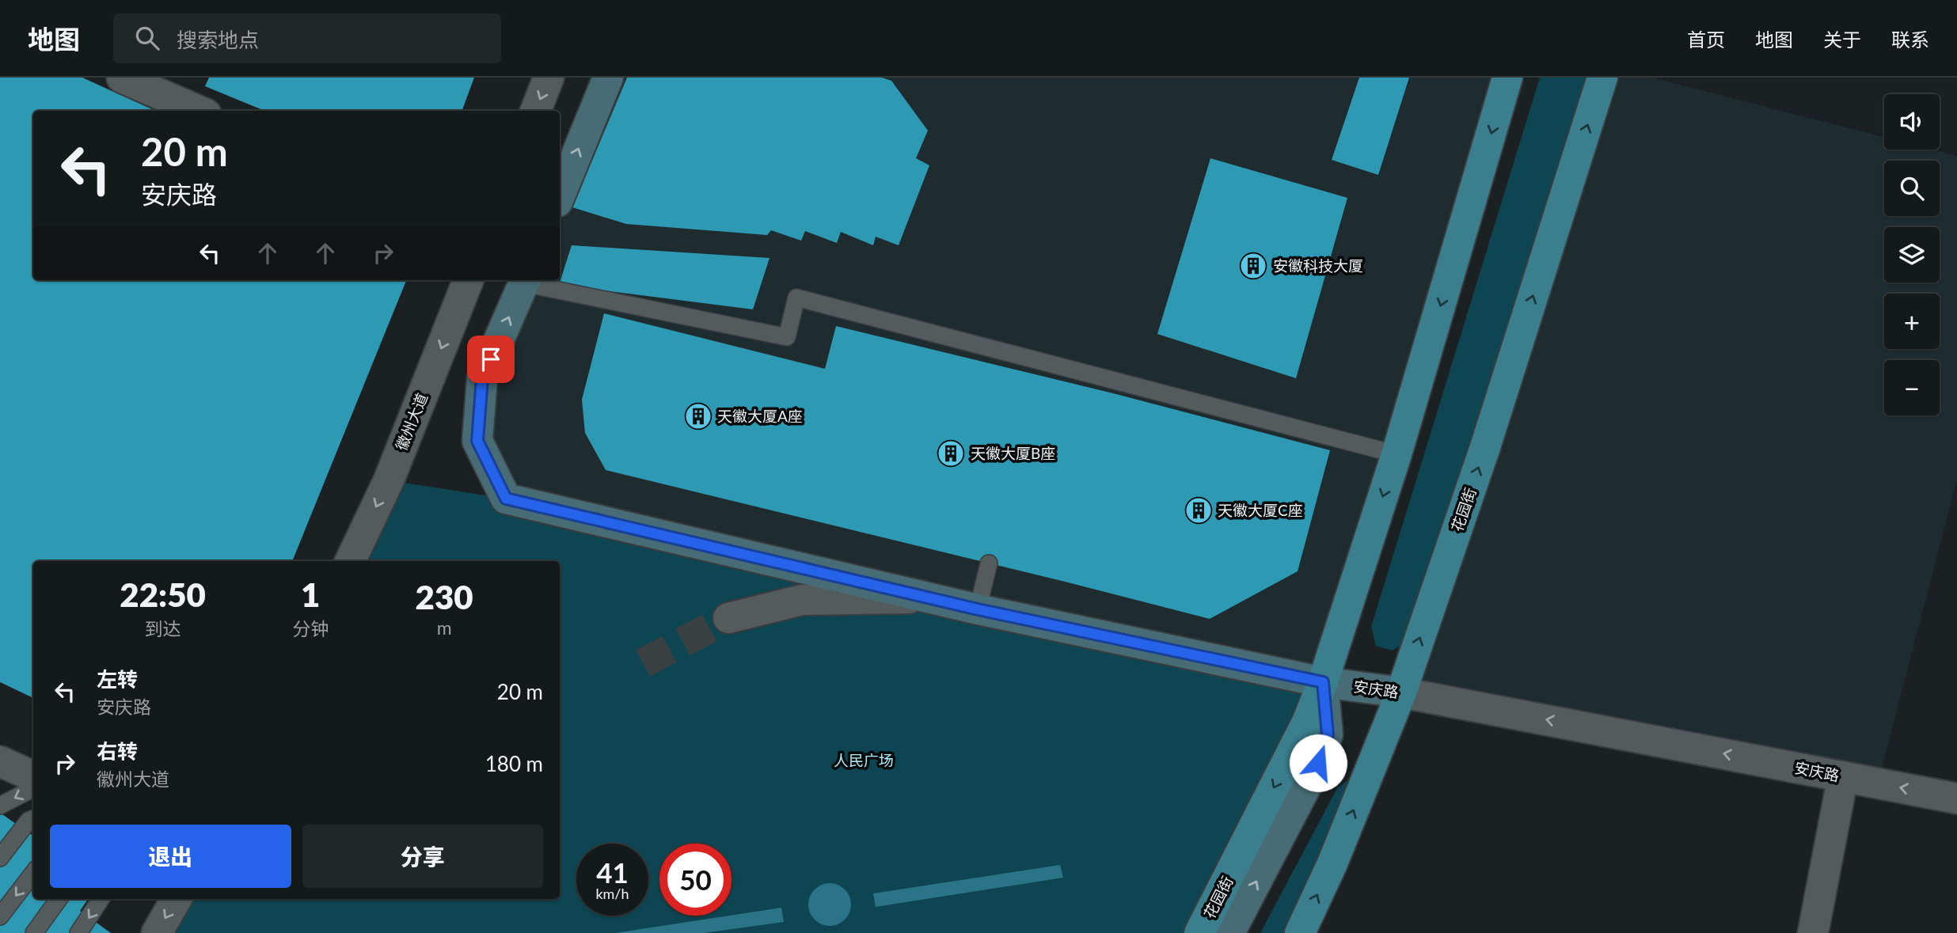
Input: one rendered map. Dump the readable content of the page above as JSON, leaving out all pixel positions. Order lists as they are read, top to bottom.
{
  "streets": {
    "main road": ["花园街", "安庆路"],
    "street": ["徽州大道"]
  },
  "crossings": [
    ["花园街", "安庆路"]
  ],
  "one_way": ["徽州大道", "安庆路"],
  "parks": ["人民广场"],
  "places": {
    "building": [
      "安徽科技大厦",
      "天徽大厦A座",
      "天徽大厦B座",
      "天徽大厦C座"
    ]
  },
  "page": {
    "header": "地图",
    "search": "搜索地点",
    "nav": [
      "首页",
      "地图",
      "关于",
      "联系"
    ],
    "map_buttons": ["+", "−"],
    "turn": ["20 m", "安庆路"],
    "eta": [
      "22:50",
      "到达",
      "1",
      "分钟",
      "230",
      "m"
    ],
    "list": [
      {
        "name": "左转",
        "note": "安庆路",
        "value": "20 m"
      },
      {
        "name": "右转",
        "note": "徽州大道",
        "value": "180 m"
      }
    ],
    "buttons": ["退出", "分享"],
    "speed": "41 km/h",
    "limit": "50"
  }
}
